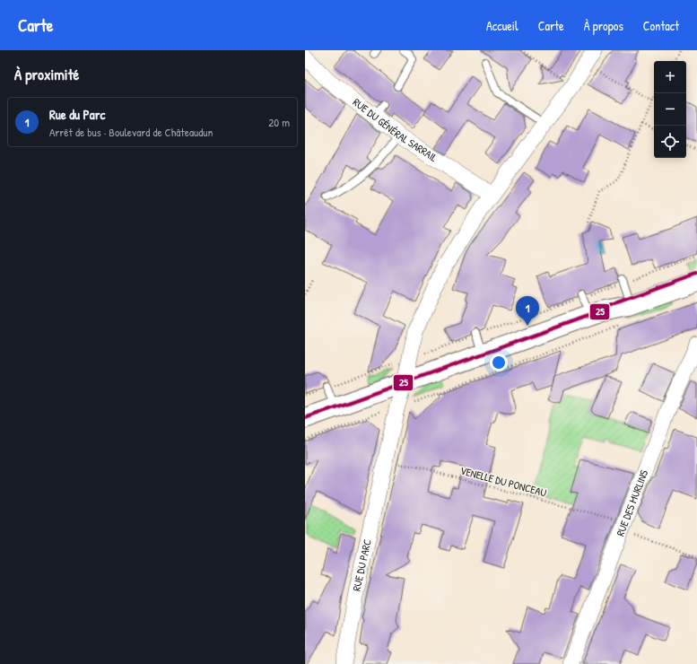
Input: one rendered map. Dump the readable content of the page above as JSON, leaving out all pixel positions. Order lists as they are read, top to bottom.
{
  "streets": {
    "street": ["RUE DU GÉNÉRAL SARRAIL", "RUE DES MURLINS", "RUE DU PARC"],
    "path": ["VENELLE DU PONCEAU"]
  },
  "crossings": [
    ["RUE DU GÉNÉRAL SARRAIL", "RUE DU PARC"],
    ["VENELLE DU PONCEAU", "RUE DU PARC"]
  ],
  "lines": ["transit line 25"],
  "page": {
    "header": "Carte",
    "nav": [
      "Accueil",
      "Carte",
      "À propos",
      "Contact"
    ],
    "heading": "À proximité",
    "map_buttons": ["+", "−"],
    "list": [
      {
        "mark": "1",
        "name": "Rue du Parc",
        "note": "Arrêt de bus · Boulevard de Châteaudun",
        "value": "20 m"
      }
    ],
    "pins": "1"
  }
}
